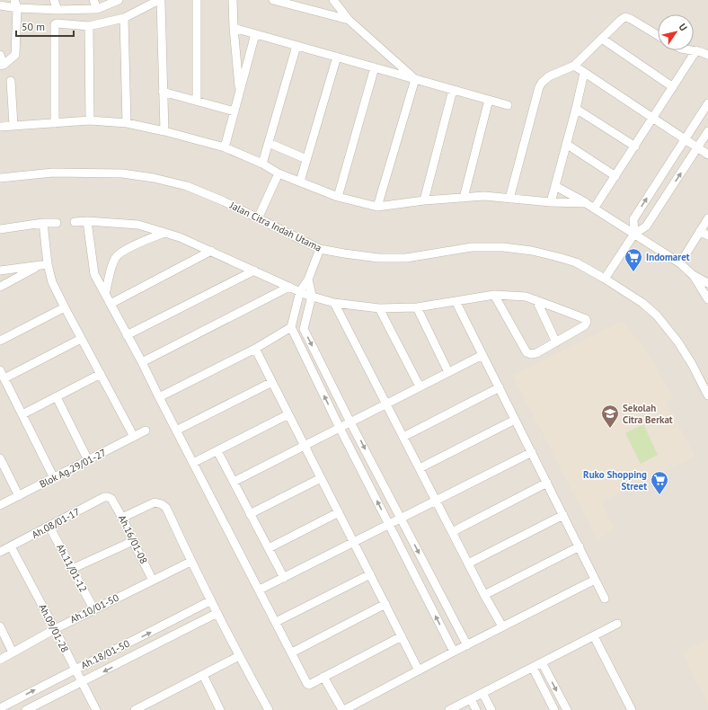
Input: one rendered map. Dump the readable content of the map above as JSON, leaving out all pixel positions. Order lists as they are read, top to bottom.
{
  "streets": {
    "street": [
      "Jalan Citra Indah Utama",
      "Blok Ag.29/01-27",
      "Ah.08/01-17",
      "Ah.16/01-08",
      "Ah.11/01-12",
      "Ah.10/01-50",
      "Ah.09/01-28",
      "Ah.18/01-50"
    ]
  },
  "crossings": [
    ["Ah.08/01-17", "Ah.16/01-08"],
    ["Ah.08/01-17", "Ah.11/01-12"],
    ["Ah.08/01-17", "Ah.09/01-28"],
    ["Ah.16/01-08", "Ah.10/01-50"],
    ["Ah.11/01-12", "Ah.10/01-50"],
    ["Ah.10/01-50", "Ah.09/01-28"],
    ["Ah.09/01-28", "Ah.18/01-50"]
  ],
  "places": {
    "supermarket": ["Indomaret", "Ruko Shopping Street"],
    "school or university": ["Sekolah Citra Berkat"]
  },
  "scale_bar": "50 m",
  "north": "top right"
}
